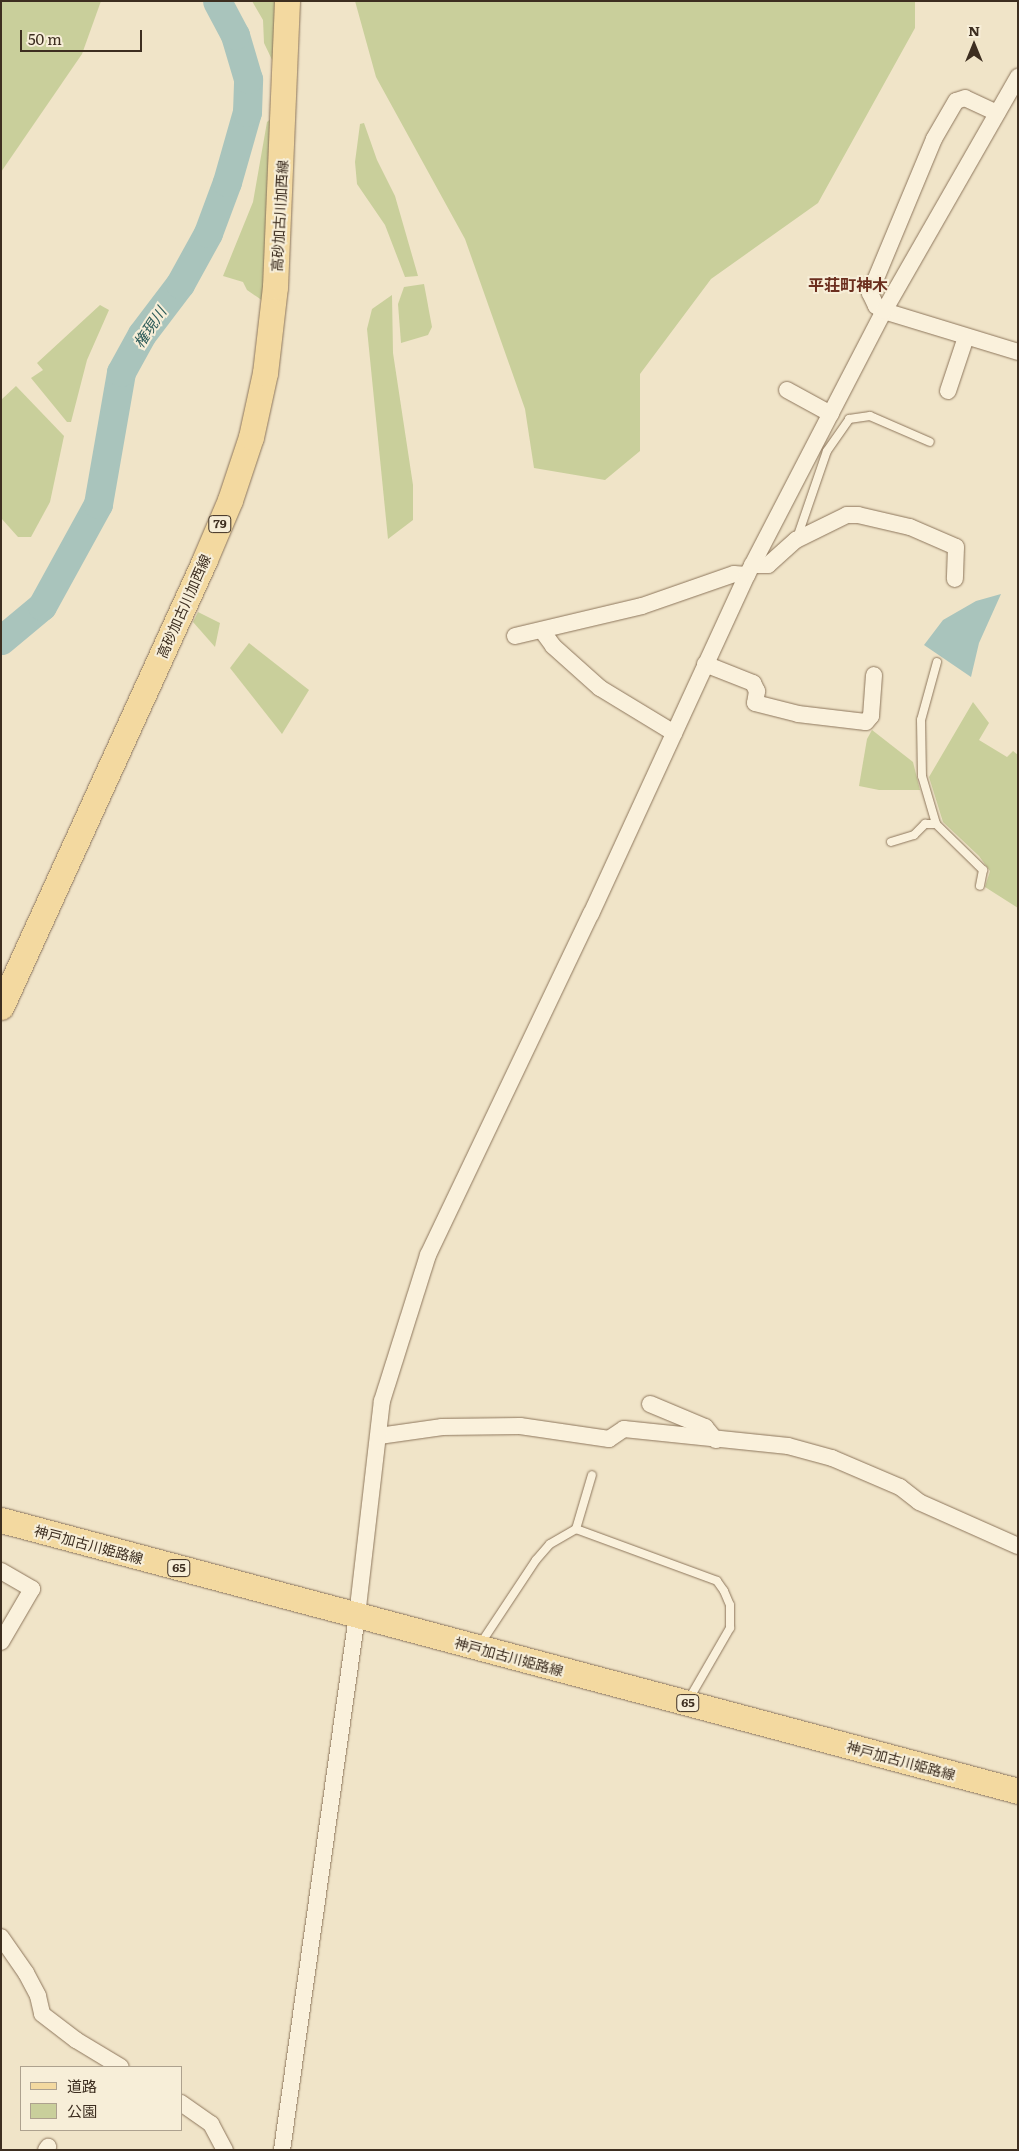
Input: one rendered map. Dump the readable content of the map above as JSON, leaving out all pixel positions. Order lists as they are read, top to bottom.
{
  "streets": {
    "main road": [
      "高砂加古川加西線",
      "79",
      "神戸加古川姫路線",
      "65"
    ]
  },
  "districts": ["平荘町神木"],
  "water": ["権現川"],
  "legend": ["道路", "公園"],
  "scale_bar": "50 m",
  "north": "top"
}
